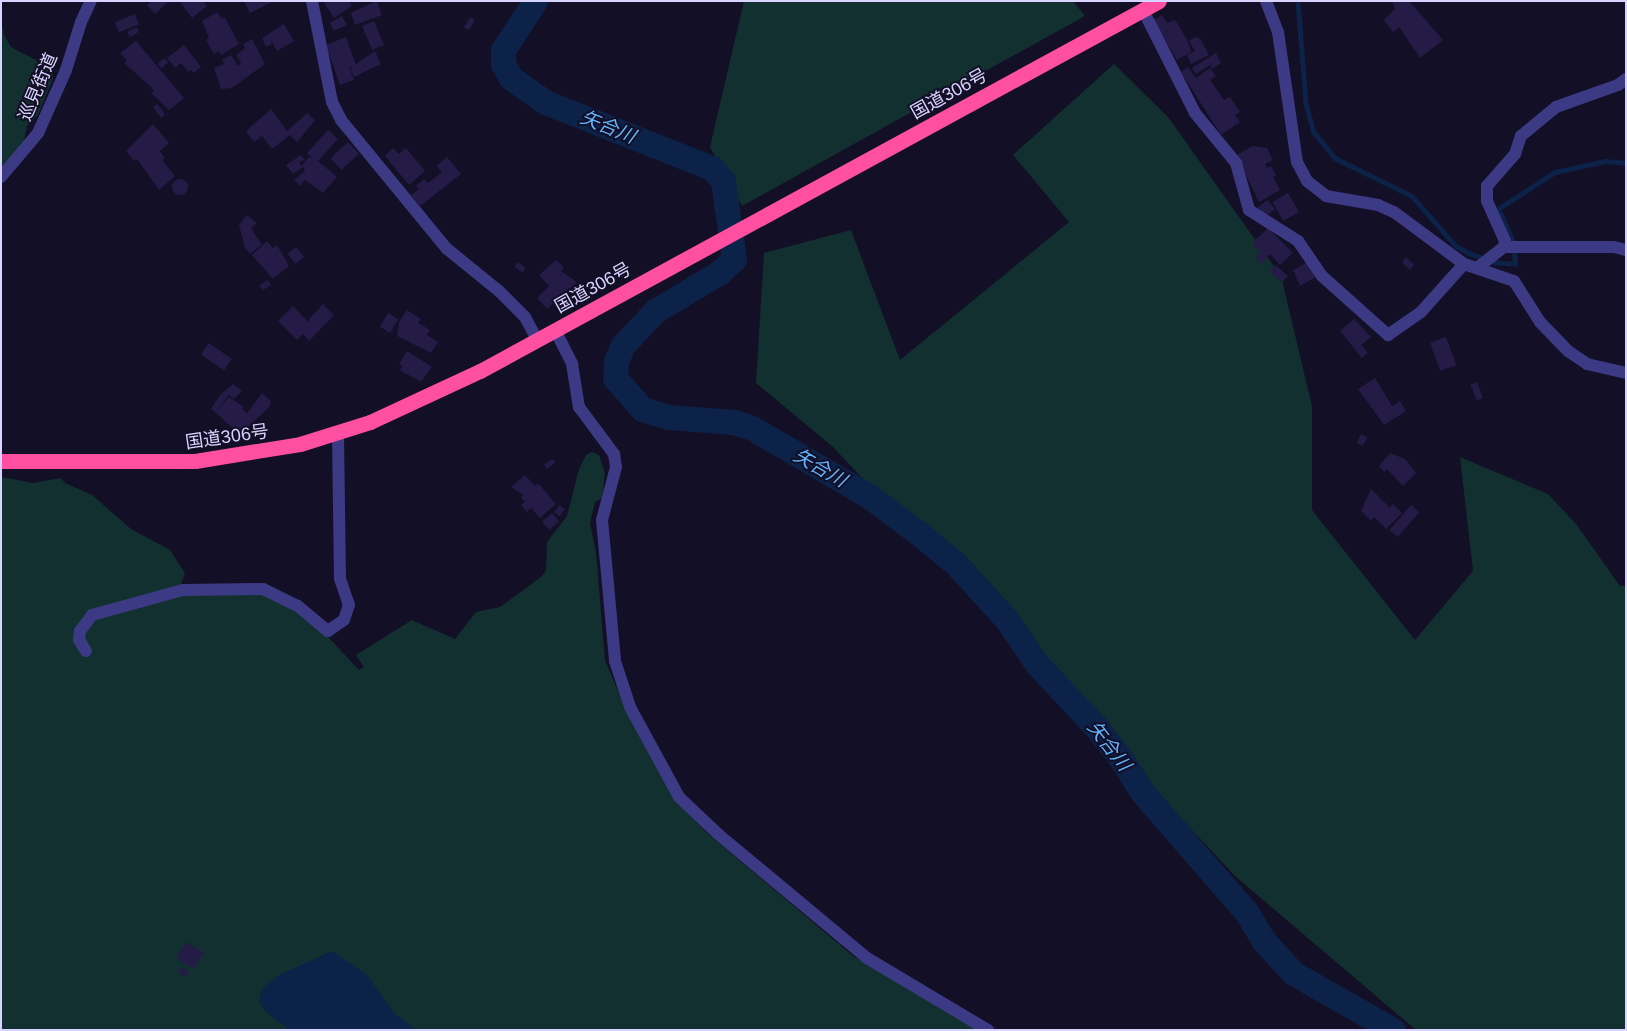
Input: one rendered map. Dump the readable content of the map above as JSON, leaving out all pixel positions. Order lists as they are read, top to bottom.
{
  "streets": {
    "highway": ["国道306号"],
    "street": ["巡見街道"]
  },
  "water": ["矢合川"]
}
